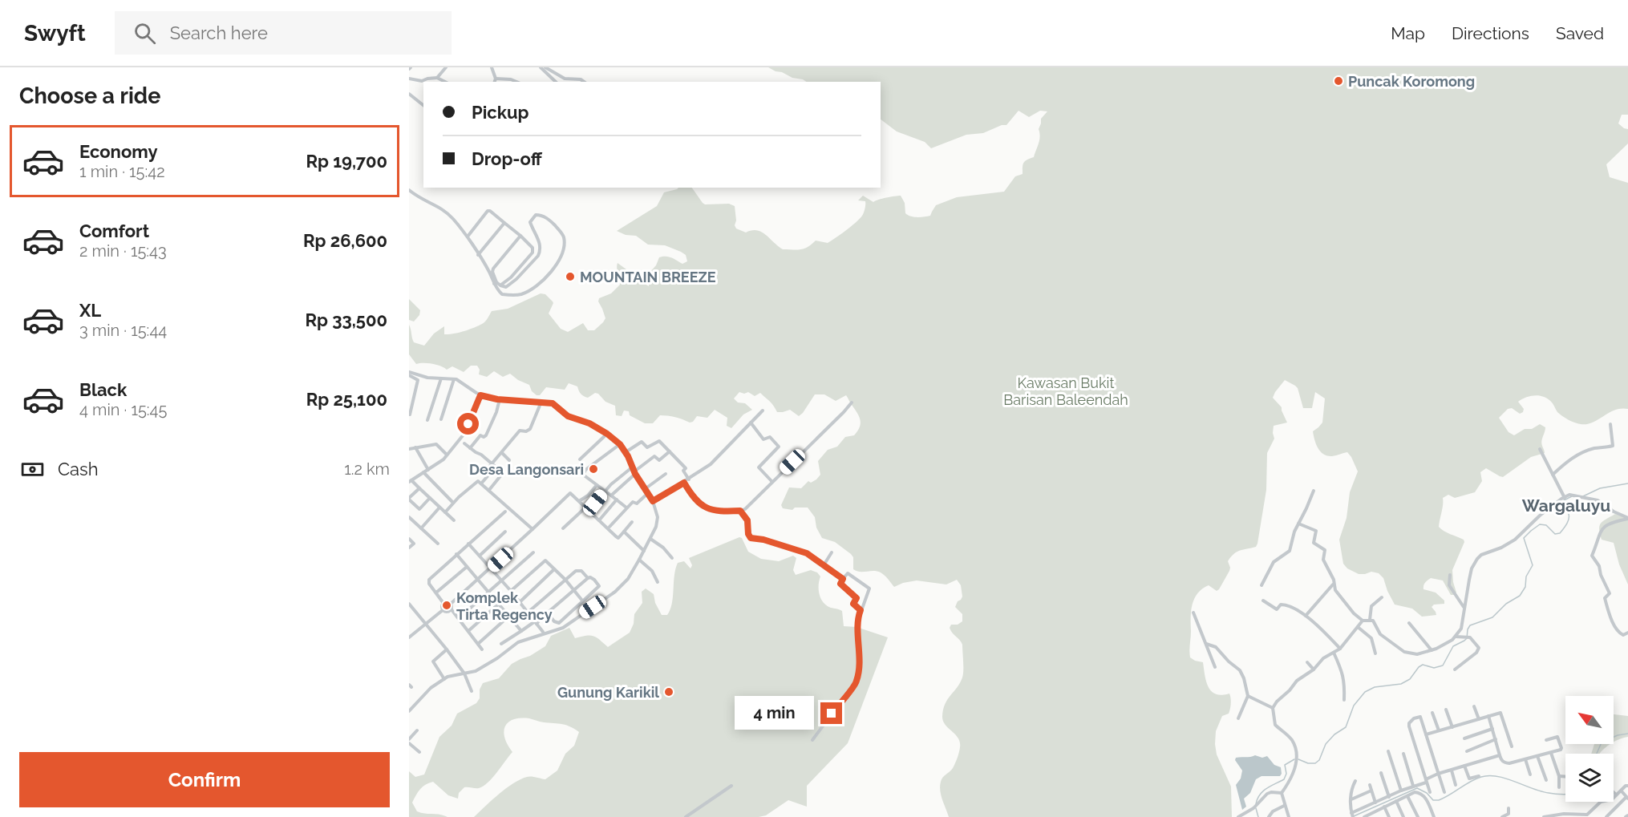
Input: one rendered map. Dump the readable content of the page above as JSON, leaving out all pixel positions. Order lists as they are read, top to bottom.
{
  "districts": ["Wargaluyu"],
  "parks": ["Kawasan Bukit Barisan Baleendah"],
  "places": [
    "Puncak Koromong",
    "MOUNTAIN BREEZE",
    "Desa Langonsari",
    "Komplek Tirta Regency",
    "Gunung Karikil"
  ],
  "north": "top left",
  "page": {
    "header": "Swyft",
    "search": "Search here",
    "nav": ["Map", "Directions", "Saved"],
    "heading": "Choose a ride",
    "banner": ["Pickup", "Drop-off"],
    "list": [
      {
        "name": "Economy",
        "note": "1 min · 15:42",
        "value": "Rp 19,700"
      },
      {
        "name": "Comfort",
        "note": "2 min · 15:43",
        "value": "Rp 26,600"
      },
      {
        "name": "XL",
        "note": "3 min · 15:44",
        "value": "Rp 33,500"
      },
      {
        "name": "Black",
        "note": "4 min · 15:45",
        "value": "Rp 25,100"
      }
    ],
    "pay": ["Cash", "1.2 km"],
    "bubble": "4 min",
    "buttons": "Confirm"
  }
}
